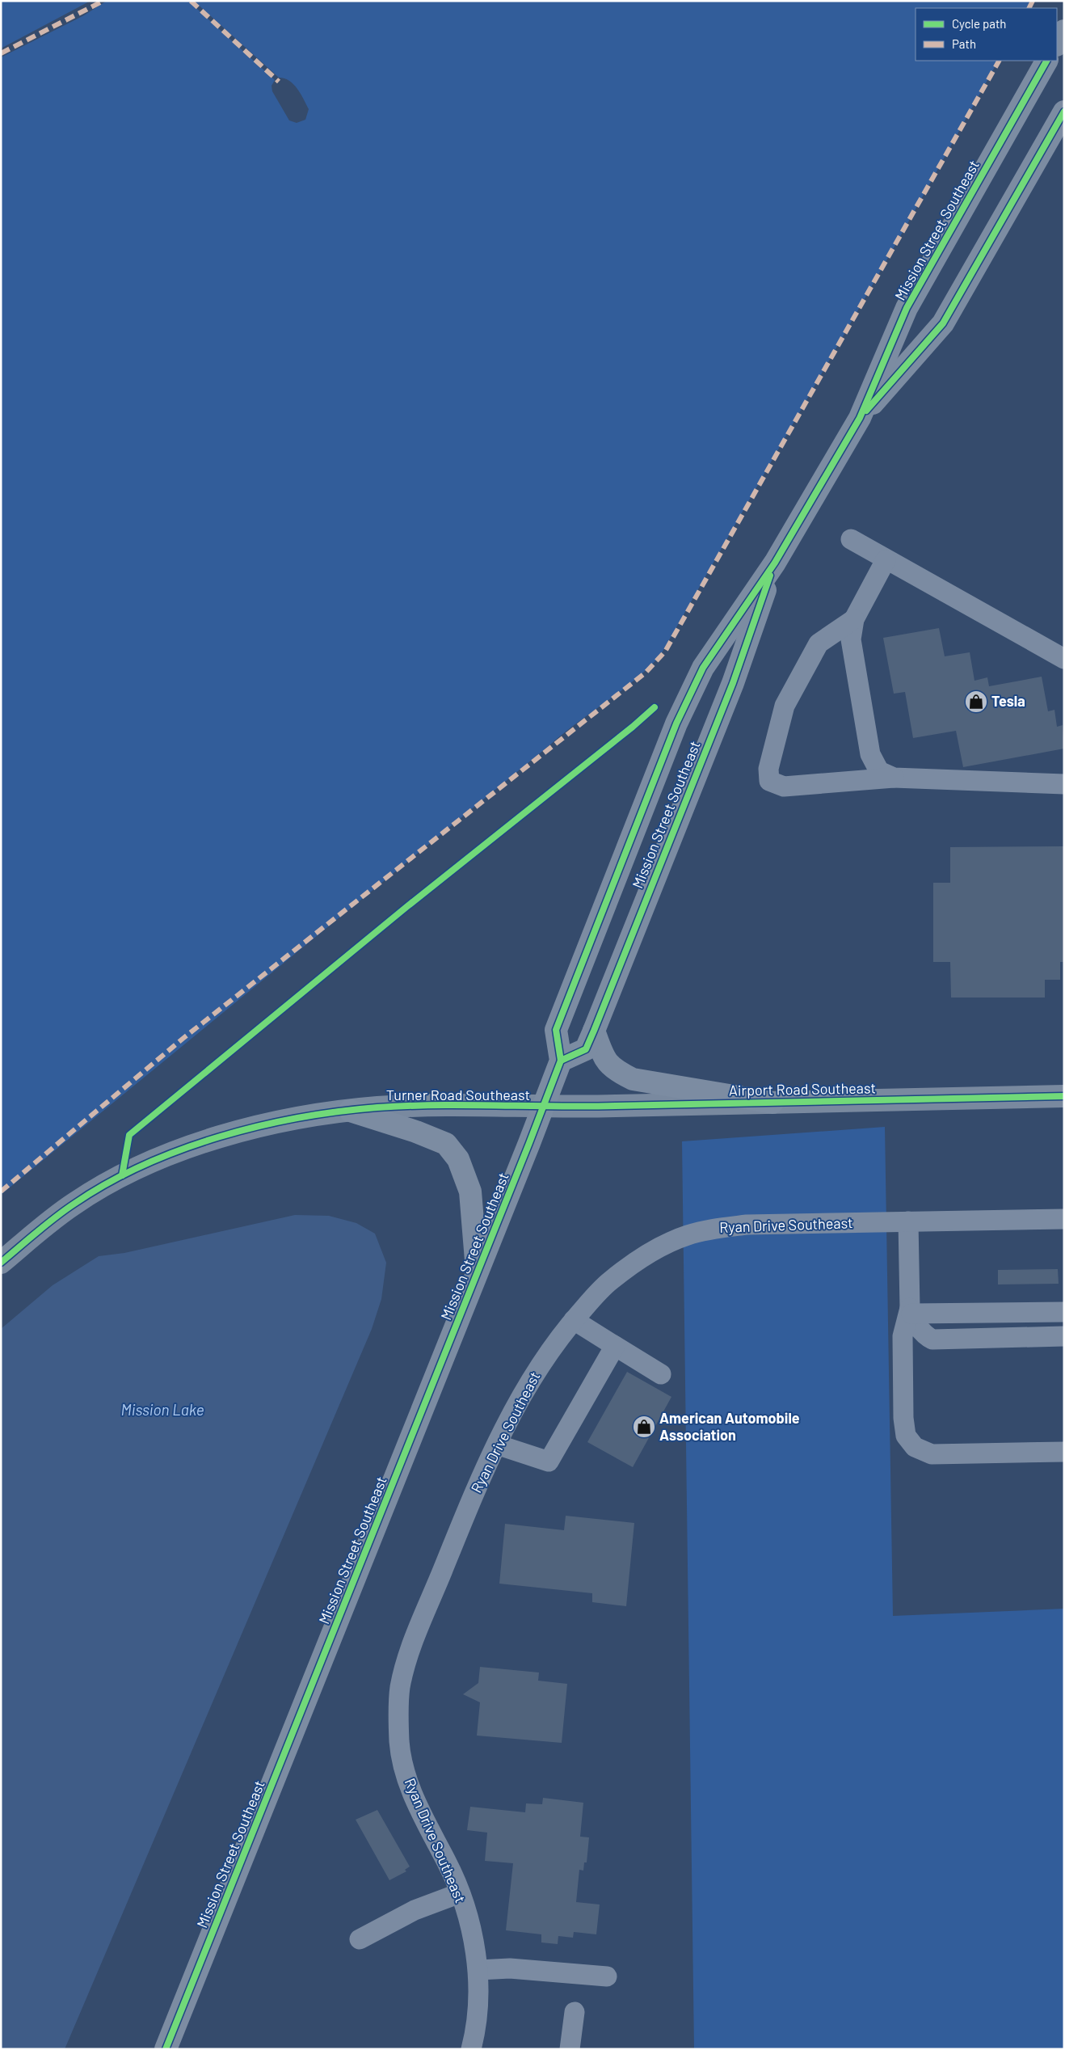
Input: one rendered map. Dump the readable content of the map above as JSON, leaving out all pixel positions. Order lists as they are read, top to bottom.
{
  "streets": {
    "highway": ["Mission Street Southeast"],
    "main road": ["Airport Road Southeast", "Turner Road Southeast"],
    "street": ["Ryan Drive Southeast"]
  },
  "crossings": [
    ["Mission Street Southeast", "Airport Road Southeast"],
    ["Mission Street Southeast", "Turner Road Southeast"],
    ["Airport Road Southeast", "Turner Road Southeast"]
  ],
  "water": ["Mission Lake"],
  "places": {
    "shop": ["Tesla", "American Automobile Association"]
  },
  "legend": ["Cycle path", "Path"]
}
